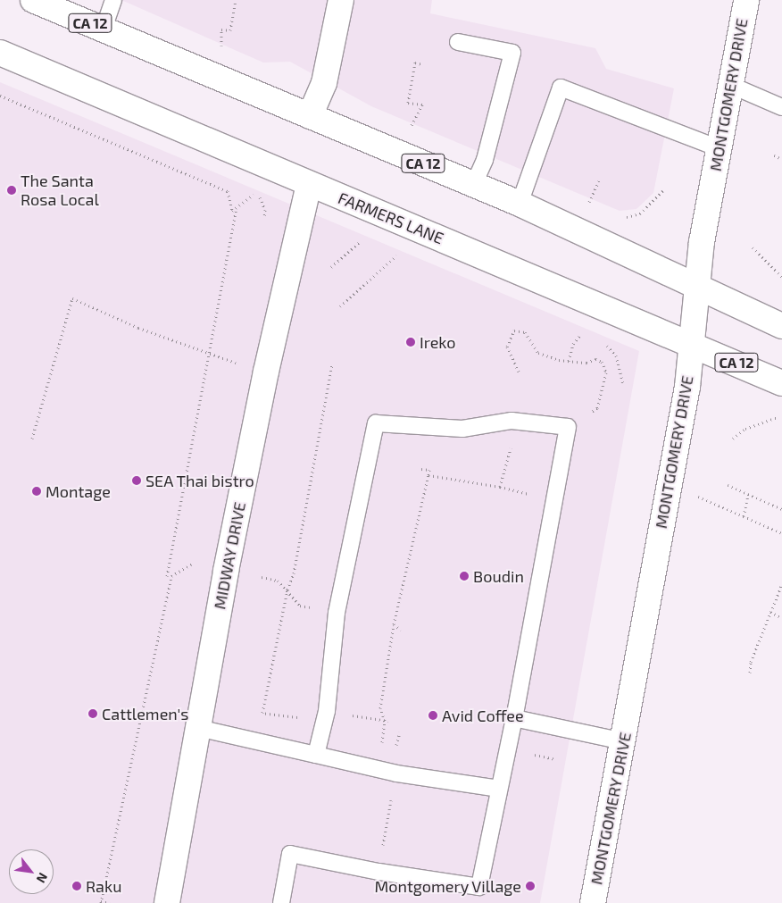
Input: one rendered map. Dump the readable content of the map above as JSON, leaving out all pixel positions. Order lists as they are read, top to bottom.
{
  "streets": {
    "main road": [
      "CA 12",
      "MONTGOMERY DRIVE",
      "FARMERS LANE",
      "MIDWAY DRIVE"
    ]
  },
  "crossings": [
    ["CA 12", "MONTGOMERY DRIVE"],
    ["MONTGOMERY DRIVE", "FARMERS LANE"],
    ["FARMERS LANE", "MIDWAY DRIVE"]
  ],
  "places": [
    "The Santa Rosa Local",
    "Ireko",
    "SEA Thai bistro",
    "Montage",
    "Boudin",
    "Cattlemen's",
    "Avid Coffee",
    "Raku",
    "Montgomery Village"
  ],
  "north": "bottom right"
}
